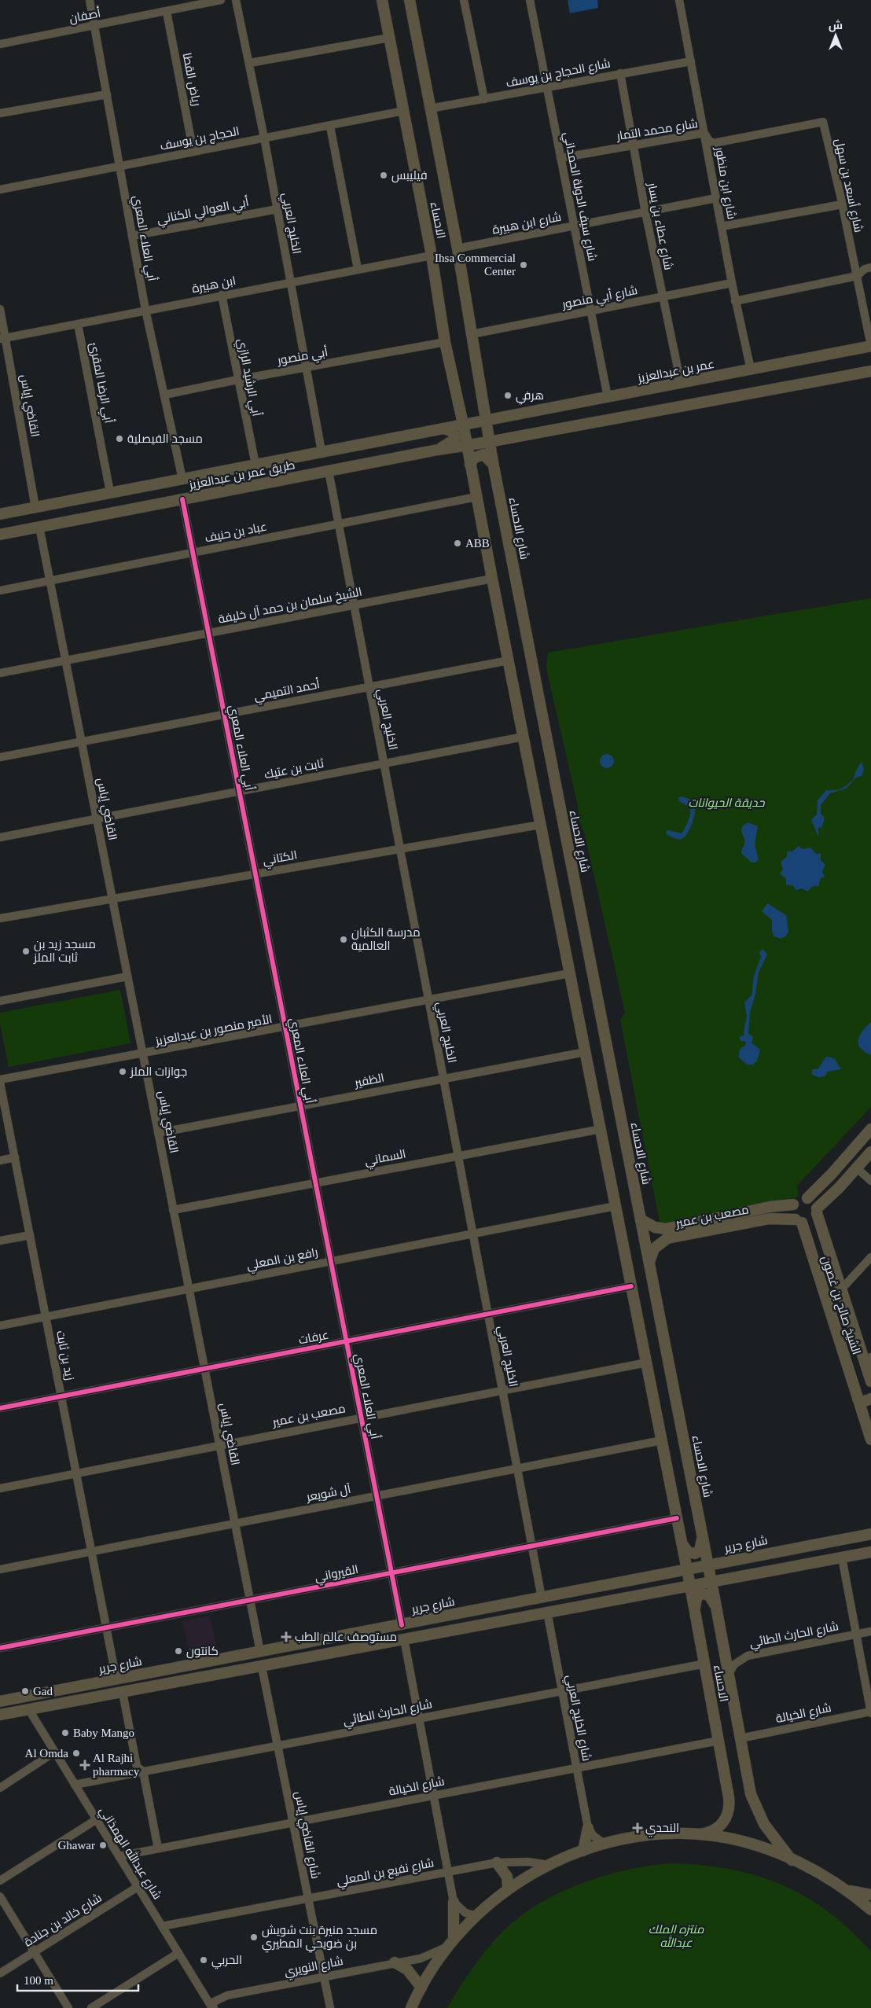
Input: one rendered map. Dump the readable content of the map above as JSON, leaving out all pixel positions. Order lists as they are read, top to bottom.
{
  "streets": {
    "main road": [
      "الاحساء",
      "عمر بن عبدالعزيز",
      "طريق عمر بن عبدالعزيز",
      "شارع الاحساء",
      "مصعب بن عمير",
      "الشيخ صالح بن غصون",
      "شارع جرير"
    ],
    "street": [
      "أصفان",
      "شارع الحجاج بن يوسف",
      "رياض القطا",
      "شارع محمد التمار",
      "الحجاج بن يوسف",
      "شارع ابن منظور",
      "شارع أسعد بن سهل",
      "شارع سيف الدولة الحمداني",
      "أبي العوالي الكناني",
      "الخليج العربي",
      "شارع ابن هبيرة",
      "شارع عطاء بن يسار",
      "أبي العلاء المعري",
      "ابن هبيرة",
      "شارع أبي منصور",
      "أبي منصور",
      "أبي الرشيد الرازي",
      "أبي الرضا المقرئ",
      "القاضي إياس",
      "عباد بن حنيف",
      "الشيخ سلمان بن حمد آل خليفة",
      "أحمد التميمي",
      "ثابت بن عتيك",
      "الكتاني",
      "الأمير منصور بن عبدالعزيز",
      "الظفير",
      "السماني",
      "رافع بن المعلي",
      "عرفات",
      "زيد بن ثابت",
      "آل شويعر",
      "القيرواني",
      "شارع الحارث الطائي",
      "شارع الخيالة",
      "شارع الخليج العربي",
      "شارع القاضي إياس",
      "شارع عبدالله الهمذاني",
      "شارع نفيع بن المعلي",
      "شارع خالد بن جنادة",
      "شارع النويري"
    ]
  },
  "crossings": [
    ["أصفان", "رياض القطا"],
    ["أصفان", "أبي العلاء المعري"],
    ["شارع الحجاج بن يوسف", "شارع ابن منظور"],
    ["شارع الحجاج بن يوسف", "شارع سيف الدولة الحمداني"],
    ["شارع الحجاج بن يوسف", "الاحساء"],
    ["شارع الحجاج بن يوسف", "شارع عطاء بن يسار"],
    ["رياض القطا", "الحجاج بن يوسف"],
    ["شارع محمد التمار", "شارع ابن منظور"],
    ["شارع محمد التمار", "شارع أسعد بن سهل"],
    ["شارع محمد التمار", "شارع سيف الدولة الحمداني"],
    ["شارع محمد التمار", "شارع عطاء بن يسار"],
    ["الحجاج بن يوسف", "الاحساء"],
    ["الحجاج بن يوسف", "الخليج العربي"],
    ["الحجاج بن يوسف", "أبي العلاء المعري"],
    ["شارع ابن منظور", "شارع ابن هبيرة"],
    ["شارع ابن منظور", "شارع أبي منصور"],
    ["شارع ابن منظور", "عمر بن عبدالعزيز"],
    ["شارع أسعد بن سهل", "عمر بن عبدالعزيز"],
    ["شارع سيف الدولة الحمداني", "شارع ابن هبيرة"],
    ["شارع سيف الدولة الحمداني", "شارع أبي منصور"],
    ["شارع سيف الدولة الحمداني", "عمر بن عبدالعزيز"],
    ["أبي العوالي الكناني", "الخليج العربي"],
    ["أبي العوالي الكناني", "أبي العلاء المعري"],
    ["الاحساء", "شارع ابن هبيرة"],
    ["الاحساء", "ابن هبيرة"],
    ["الاحساء", "شارع أبي منصور"],
    ["الاحساء", "أبي منصور"],
    ["الاحساء", "عمر بن عبدالعزيز"],
    ["الاحساء", "طريق عمر بن عبدالعزيز"],
    ["الاحساء", "شارع الاحساء"],
    ["الاحساء", "شارع الحارث الطائي"],
    ["الاحساء", "شارع الخيالة"],
    ["الخليج العربي", "ابن هبيرة"],
    ["الخليج العربي", "أبي منصور"],
    ["الخليج العربي", "طريق عمر بن عبدالعزيز"],
    ["الخليج العربي", "عباد بن حنيف"],
    ["الخليج العربي", "الشيخ سلمان بن حمد آل خليفة"],
    ["الخليج العربي", "أحمد التميمي"],
    ["الخليج العربي", "ثابت بن عتيك"],
    ["الخليج العربي", "الكتاني"],
    ["الخليج العربي", "الأمير منصور بن عبدالعزيز"],
    ["الخليج العربي", "الظفير"],
    ["الخليج العربي", "السماني"],
    ["الخليج العربي", "مصعب بن عمير"],
    ["الخليج العربي", "رافع بن المعلي"],
    ["الخليج العربي", "عرفات"],
    ["الخليج العربي", "آل شويعر"],
    ["الخليج العربي", "شارع جرير"],
    ["الخليج العربي", "القيرواني"],
    ["شارع ابن هبيرة", "شارع عطاء بن يسار"],
    ["شارع عطاء بن يسار", "شارع أبي منصور"],
    ["شارع عطاء بن يسار", "عمر بن عبدالعزيز"],
    ["أبي العلاء المعري", "ابن هبيرة"],
    ["أبي العلاء المعري", "أبي منصور"],
    ["أبي العلاء المعري", "طريق عمر بن عبدالعزيز"],
    ["أبي العلاء المعري", "عباد بن حنيف"],
    ["أبي العلاء المعري", "الشيخ سلمان بن حمد آل خليفة"],
    ["أبي العلاء المعري", "أحمد التميمي"],
    ["أبي العلاء المعري", "ثابت بن عتيك"],
    ["أبي العلاء المعري", "الكتاني"],
    ["أبي العلاء المعري", "الأمير منصور بن عبدالعزيز"],
    ["أبي العلاء المعري", "الظفير"],
    ["أبي العلاء المعري", "السماني"],
    ["أبي العلاء المعري", "مصعب بن عمير"],
    ["أبي العلاء المعري", "رافع بن المعلي"],
    ["أبي العلاء المعري", "عرفات"],
    ["أبي العلاء المعري", "آل شويعر"],
    ["أبي العلاء المعري", "شارع جرير"],
    ["أبي العلاء المعري", "القيرواني"],
    ["ابن هبيرة", "أبي الرشيد الرازي"],
    ["ابن هبيرة", "أبي الرضا المقرئ"],
    ["ابن هبيرة", "القاضي إياس"],
    ["أبي منصور", "أبي الرشيد الرازي"],
    ["عمر بن عبدالعزيز", "طريق عمر بن عبدالعزيز"],
    ["أبي الرشيد الرازي", "طريق عمر بن عبدالعزيز"],
    ["أبي الرضا المقرئ", "طريق عمر بن عبدالعزيز"],
    ["القاضي إياس", "طريق عمر بن عبدالعزيز"],
    ["القاضي إياس", "عباد بن حنيف"],
    ["القاضي إياس", "الشيخ سلمان بن حمد آل خليفة"],
    ["القاضي إياس", "أحمد التميمي"],
    ["القاضي إياس", "ثابت بن عتيك"],
    ["القاضي إياس", "الكتاني"],
    ["القاضي إياس", "الأمير منصور بن عبدالعزيز"],
    ["القاضي إياس", "الظفير"],
    ["القاضي إياس", "السماني"],
    ["القاضي إياس", "مصعب بن عمير"],
    ["القاضي إياس", "رافع بن المعلي"],
    ["القاضي إياس", "عرفات"],
    ["القاضي إياس", "آل شويعر"],
    ["القاضي إياس", "شارع جرير"],
    ["القاضي إياس", "القيرواني"],
    ["طريق عمر بن عبدالعزيز", "شارع الاحساء"],
    ["شارع الاحساء", "مصعب بن عمير"],
    ["شارع الاحساء", "شارع جرير"],
    ["شارع الاحساء", "شارع الحارث الطائي"],
    ["شارع الاحساء", "شارع الخيالة"],
    ["الأمير منصور بن عبدالعزيز", "زيد بن ثابت"],
    ["مصعب بن عمير", "الشيخ صالح بن غصون"],
    ["مصعب بن عمير", "زيد بن ثابت"],
    ["رافع بن المعلي", "زيد بن ثابت"],
    ["عرفات", "زيد بن ثابت"],
    ["زيد بن ثابت", "آل شويعر"],
    ["زيد بن ثابت", "شارع جرير"],
    ["زيد بن ثابت", "القيرواني"],
    ["شارع الحارث الطائي", "شارع الخليج العربي"],
    ["شارع الحارث الطائي", "شارع القاضي إياس"],
    ["شارع الحارث الطائي", "شارع عبدالله الهمذاني"],
    ["شارع الخيالة", "شارع الخليج العربي"],
    ["شارع الخيالة", "شارع القاضي إياس"],
    ["شارع الخيالة", "شارع عبدالله الهمذاني"],
    ["شارع القاضي إياس", "شارع نفيع بن المعلي"],
    ["شارع القاضي إياس", "شارع النويري"],
    ["شارع عبدالله الهمذاني", "شارع نفيع بن المعلي"],
    ["شارع عبدالله الهمذاني", "شارع خالد بن جنادة"],
    ["شارع عبدالله الهمذاني", "شارع النويري"]
  ],
  "parks": ["حديقة الحيوانات", "منتزه الملك عبدالله"],
  "places": {
    "other": [
      "فيليبس",
      "Ihsa Commercial Center",
      "هرفي",
      "مسجد الفيصلية",
      "ABB",
      "مدرسة الكثبان العالمية",
      "مسجد زيد بن ثابت الملز",
      "جوازات الملز",
      "كانتون",
      "Gad",
      "Baby Mango",
      "Al Omda",
      "Ghawar",
      "مسجد منيرة بنت شويش بن ضويحي المطيري",
      "الحربي"
    ],
    "health": ["مستوصف عالم الطب", "Al Rajhi pharmacy", "النحدي"]
  },
  "scale_bar": "100 m",
  "north": "top"
}
